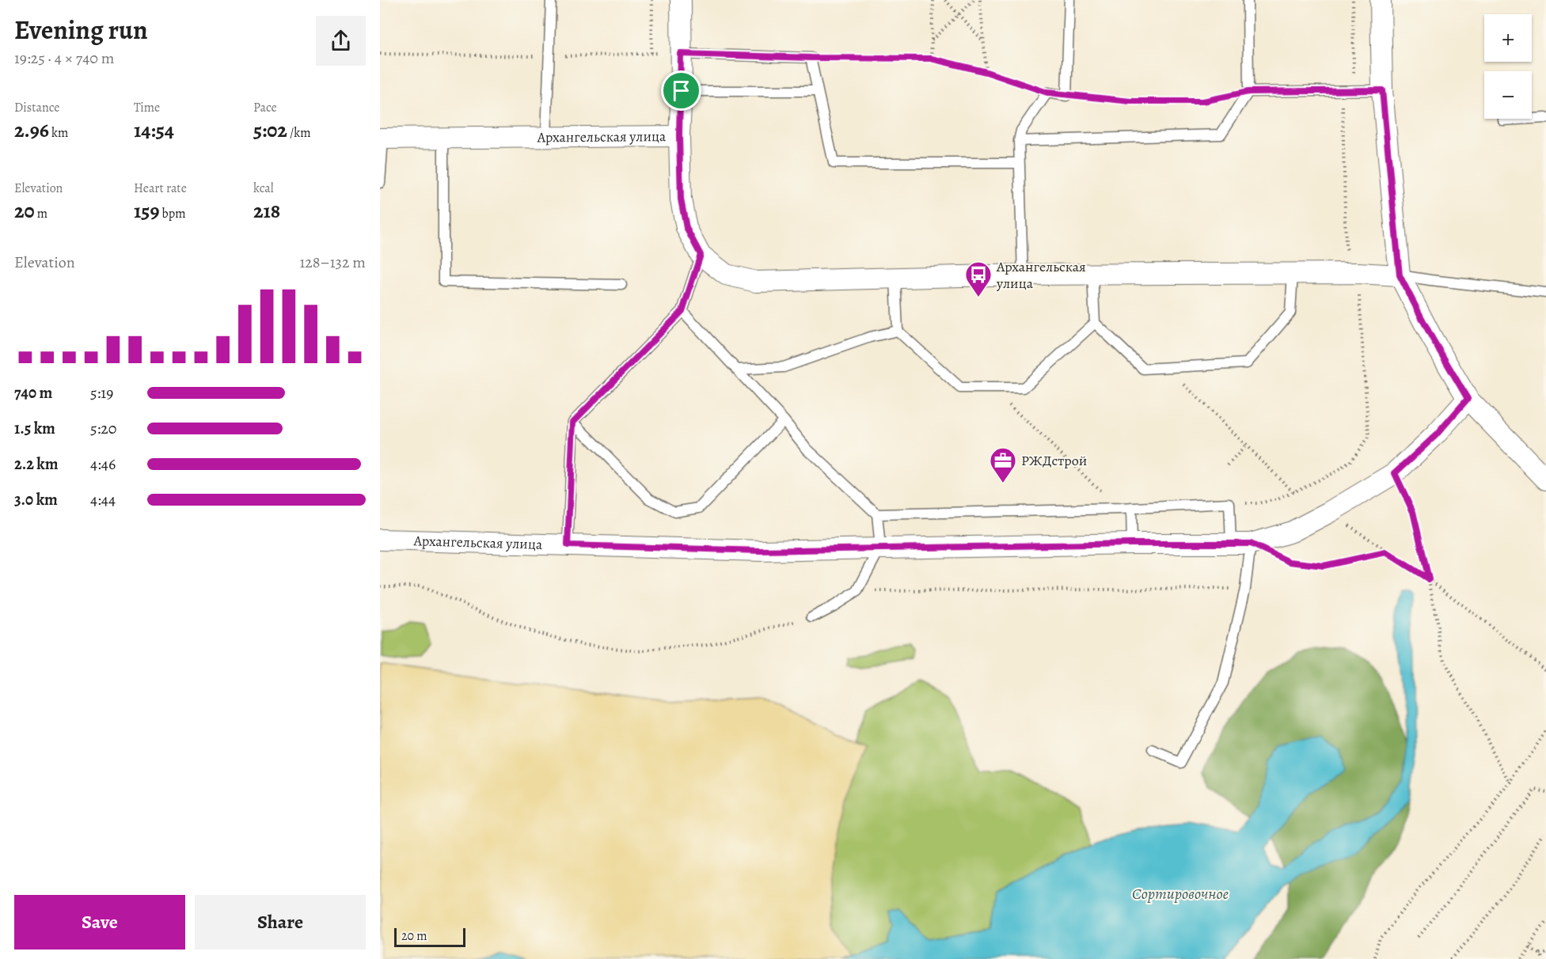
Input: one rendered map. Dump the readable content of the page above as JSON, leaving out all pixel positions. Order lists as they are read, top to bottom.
{
  "streets": {
    "street": ["Архангельская улица"]
  },
  "water": ["Сортировочное"],
  "places": {
    "bus stop": ["Архангельская улица"],
    "office": ["РЖДстрой"]
  },
  "scale_bar": "20 m",
  "page": {
    "heading": ["Evening run", "19:25 · 4 × 740 m"],
    "map_buttons": ["+", "−"],
    "stats": [
      ["Distance", "2.96 km"],
      ["Time", "14:54"],
      ["Pace", "5:02 /km"],
      ["Elevation", "20 m"],
      ["Heart rate", "159 bpm"],
      ["kcal", "218"]
    ],
    "chart": ["Elevation", "128–132 m"],
    "list": [
      {
        "name": "740 m",
        "note": "5:19"
      },
      {
        "name": "1.5 km",
        "note": "5:20"
      },
      {
        "name": "2.2 km",
        "note": "4:46"
      },
      {
        "name": "3.0 km",
        "note": "4:44"
      }
    ],
    "buttons": ["Save", "Share"],
    "scale": "20 m"
  }
}
